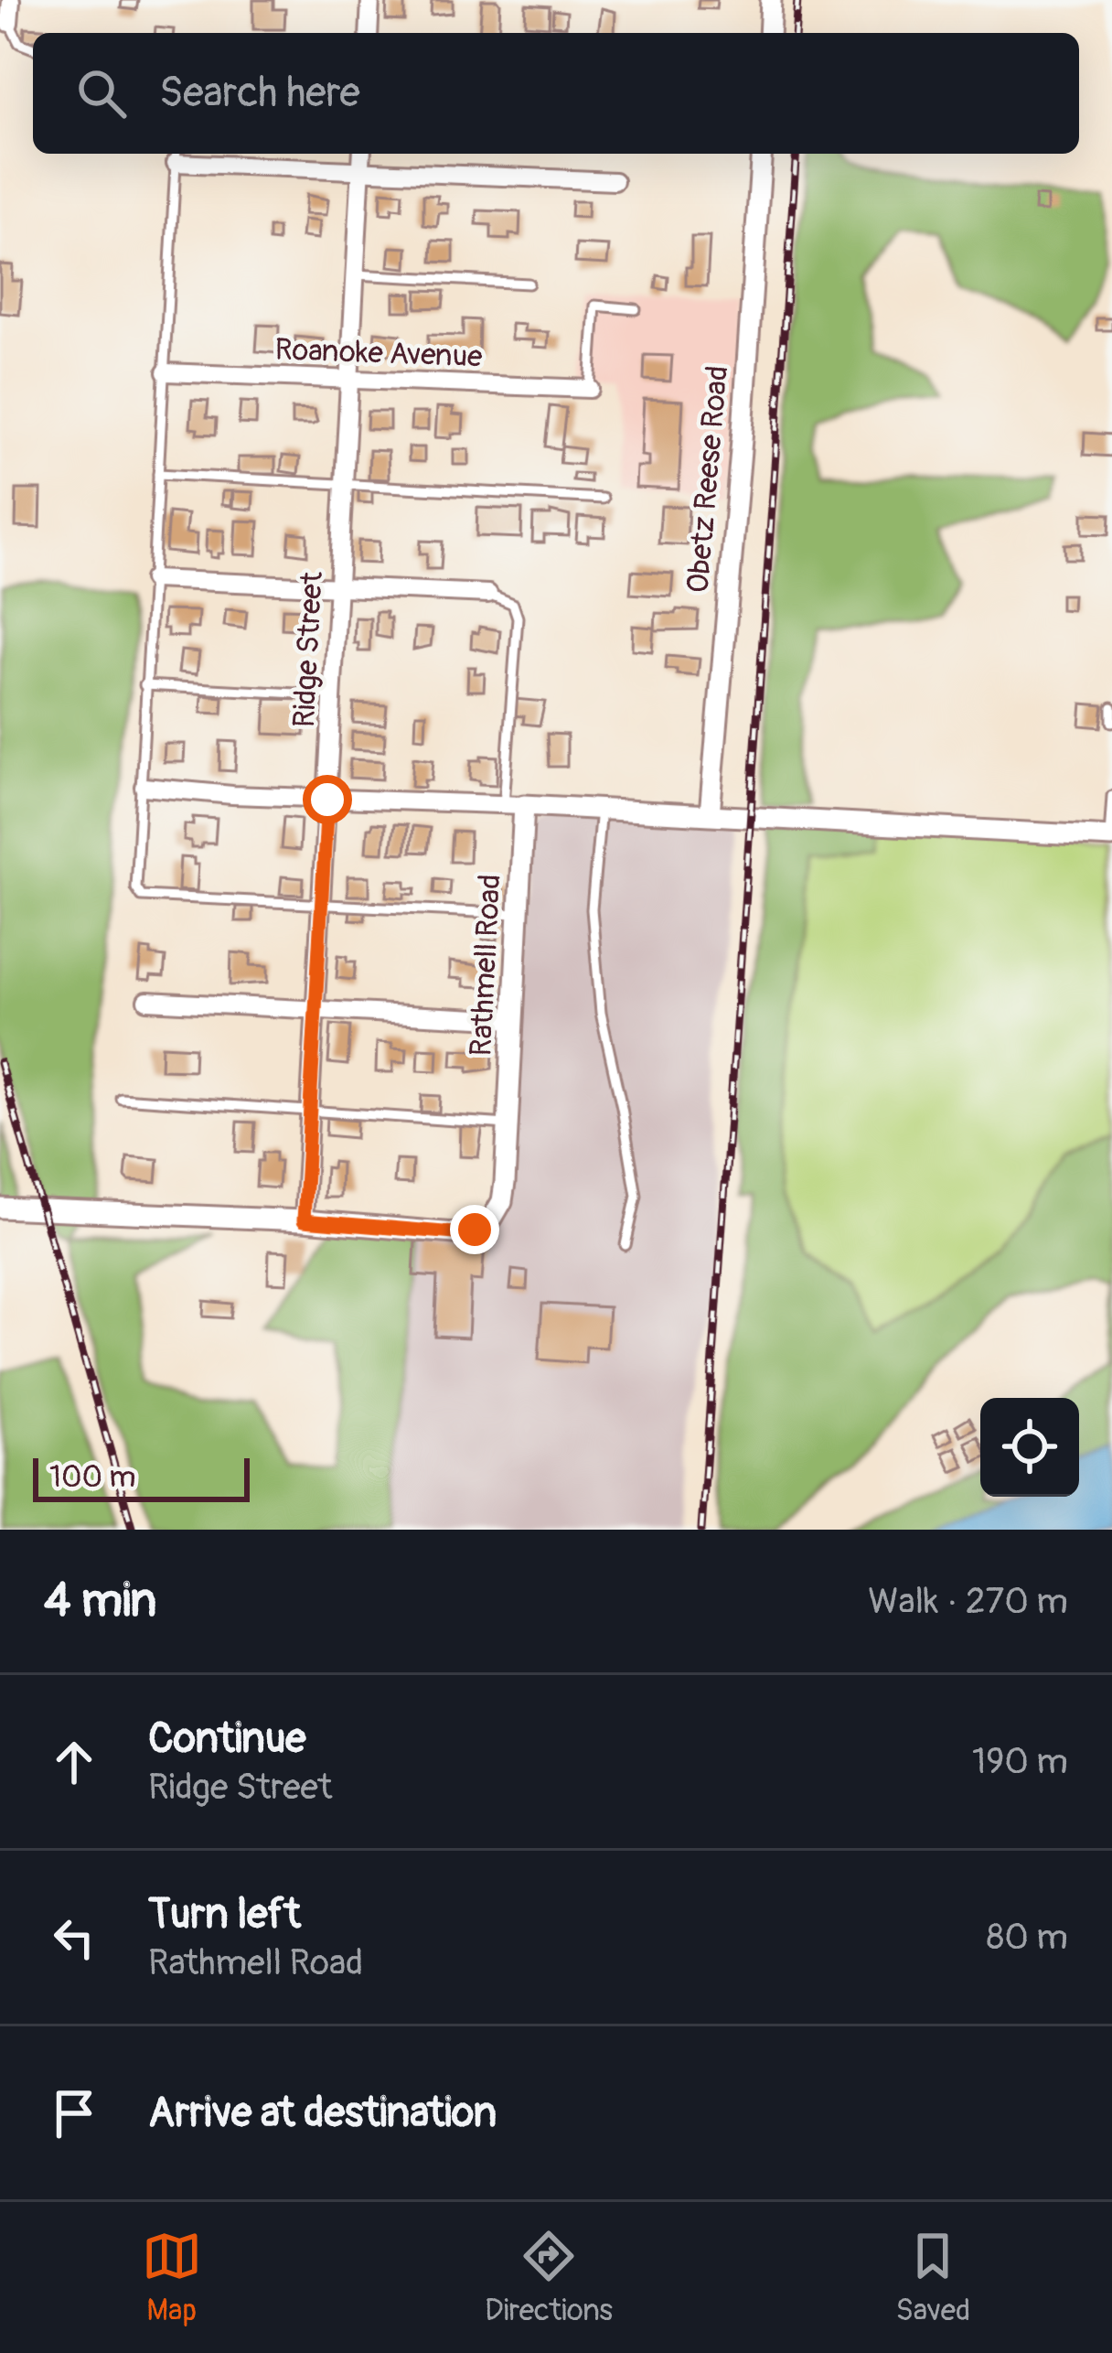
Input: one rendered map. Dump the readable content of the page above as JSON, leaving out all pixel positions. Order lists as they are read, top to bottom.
{
  "streets": {
    "street": [
      "Roanoke Avenue",
      "Obetz Reese Road",
      "Ridge Street",
      "Rathmell Road"
    ]
  },
  "crossings": [
    ["Roanoke Avenue", "Ridge Street"],
    ["Ridge Street", "Rathmell Road"]
  ],
  "scale_bar": "100 m",
  "page": {
    "search": "Search here",
    "scale": "100 m",
    "heading": ["4 min", "Walk · 270 m"],
    "list": [
      ["Continue", "Ridge Street", "190 m"],
      ["Turn left", "Rathmell Road", "80 m"],
      "Arrive at destination"
    ],
    "nav": ["Map", "Directions", "Saved"]
  }
}
